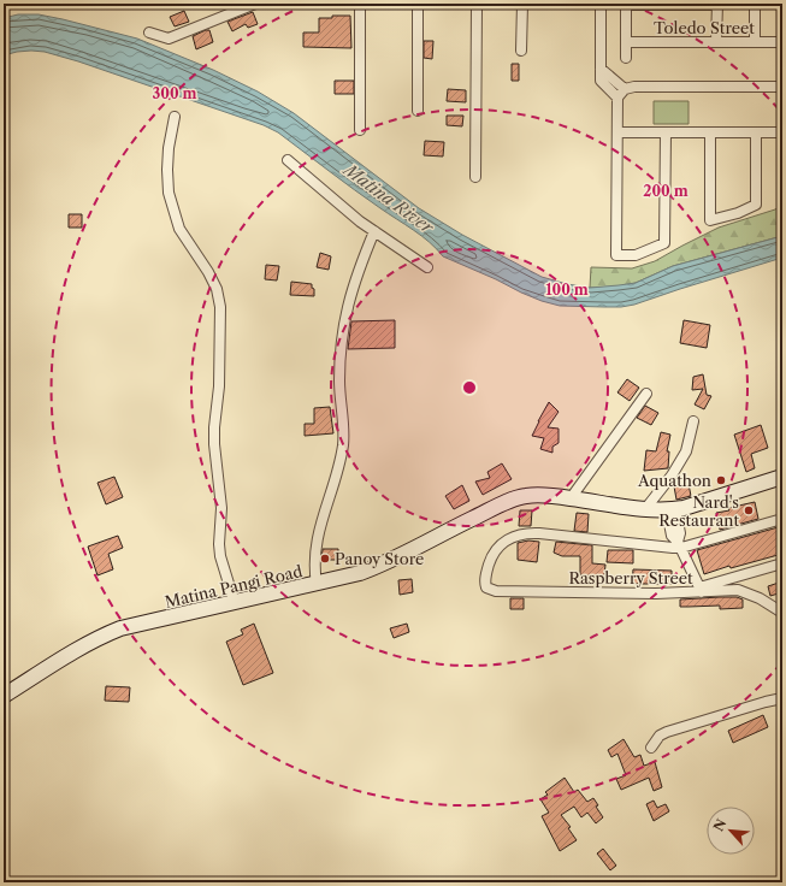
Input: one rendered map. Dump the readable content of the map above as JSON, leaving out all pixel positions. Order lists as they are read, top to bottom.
{
  "streets": {
    "street": ["Toledo Street", "Raspberry Street", "Matina Pangi Road"]
  },
  "water": ["Matina River"],
  "places": ["Aquathon", "Nard's Restaurant", "Panoy Store"],
  "north": "top left",
  "rings": ["300 m", "200 m", "100 m"]
}
